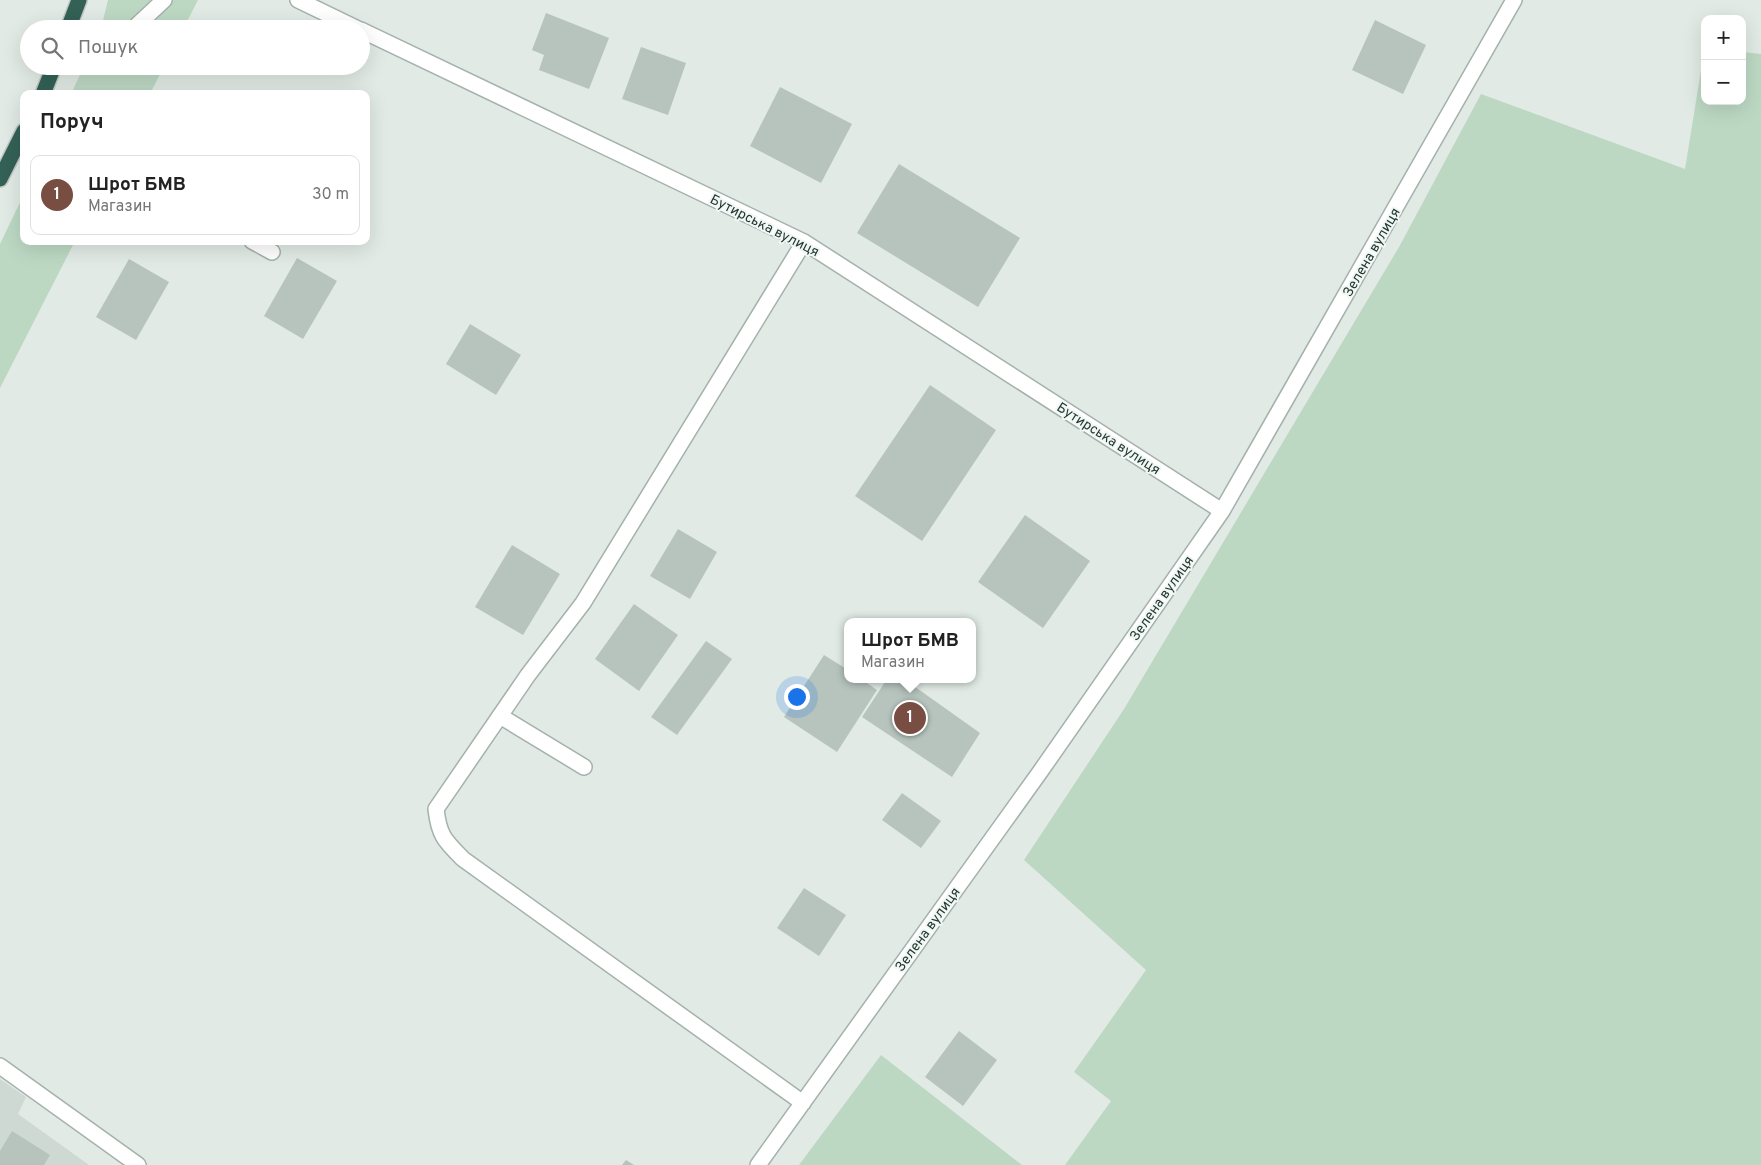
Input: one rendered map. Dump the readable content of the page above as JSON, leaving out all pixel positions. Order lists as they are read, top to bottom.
{
  "streets": {
    "street": ["Бутирська вулиця", "Зелена вулиця"]
  },
  "crossings": [
    ["Бутирська вулиця", "Зелена вулиця"]
  ],
  "page": {
    "map_buttons": ["+", "−"],
    "search": "Пошук",
    "heading": "Поруч",
    "list": [
      {
        "mark": "1",
        "name": "Шрот БМВ",
        "note": "Магазин",
        "value": "30 m"
      }
    ],
    "popup": ["Шрот БМВ", "Магазин"],
    "pins": "1"
  }
}
